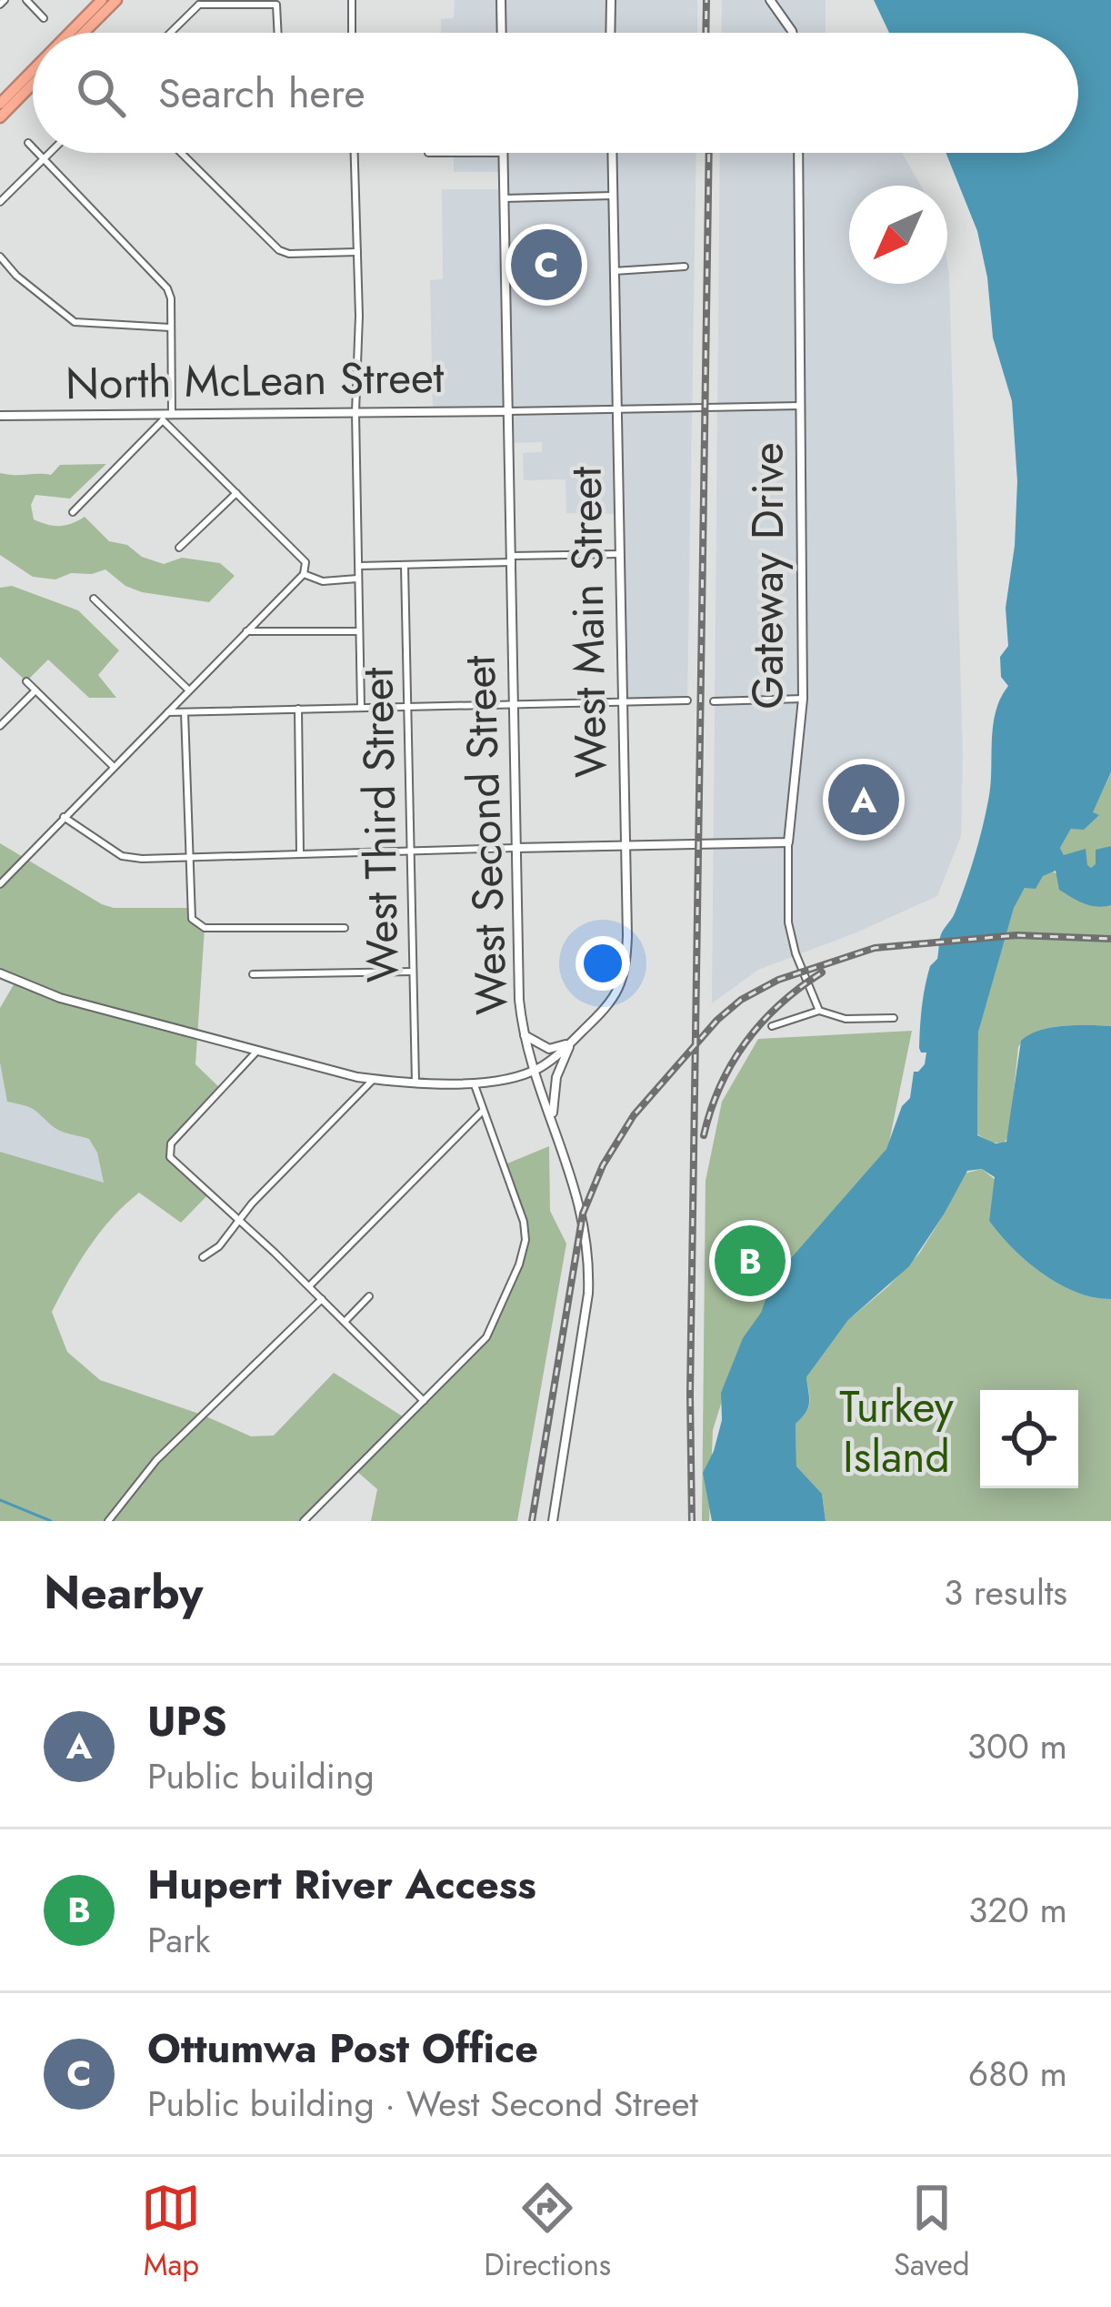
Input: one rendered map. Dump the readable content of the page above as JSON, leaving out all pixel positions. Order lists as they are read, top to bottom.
{
  "streets": {
    "main road": [
      "North McLean Street",
      "Gateway Drive",
      "West Main Street",
      "West Second Street"
    ],
    "street": ["West Third Street"]
  },
  "crossings": [
    ["North McLean Street", "West Second Street"],
    ["West Main Street", "West Second Street"]
  ],
  "parks": ["Turkey Island"],
  "north": "bottom left",
  "page": {
    "search": "Search here",
    "pins": ["C", "A", "B"],
    "heading": ["Nearby", "3 results"],
    "list": [
      {
        "mark": "A",
        "name": "UPS",
        "note": "Public building",
        "value": "300 m"
      },
      {
        "mark": "B",
        "name": "Hupert River Access",
        "note": "Park",
        "value": "320 m"
      },
      {
        "mark": "C",
        "name": "Ottumwa Post Office",
        "note": "Public building · West Second Street",
        "value": "680 m"
      }
    ],
    "nav": ["Map", "Directions", "Saved"]
  }
}
